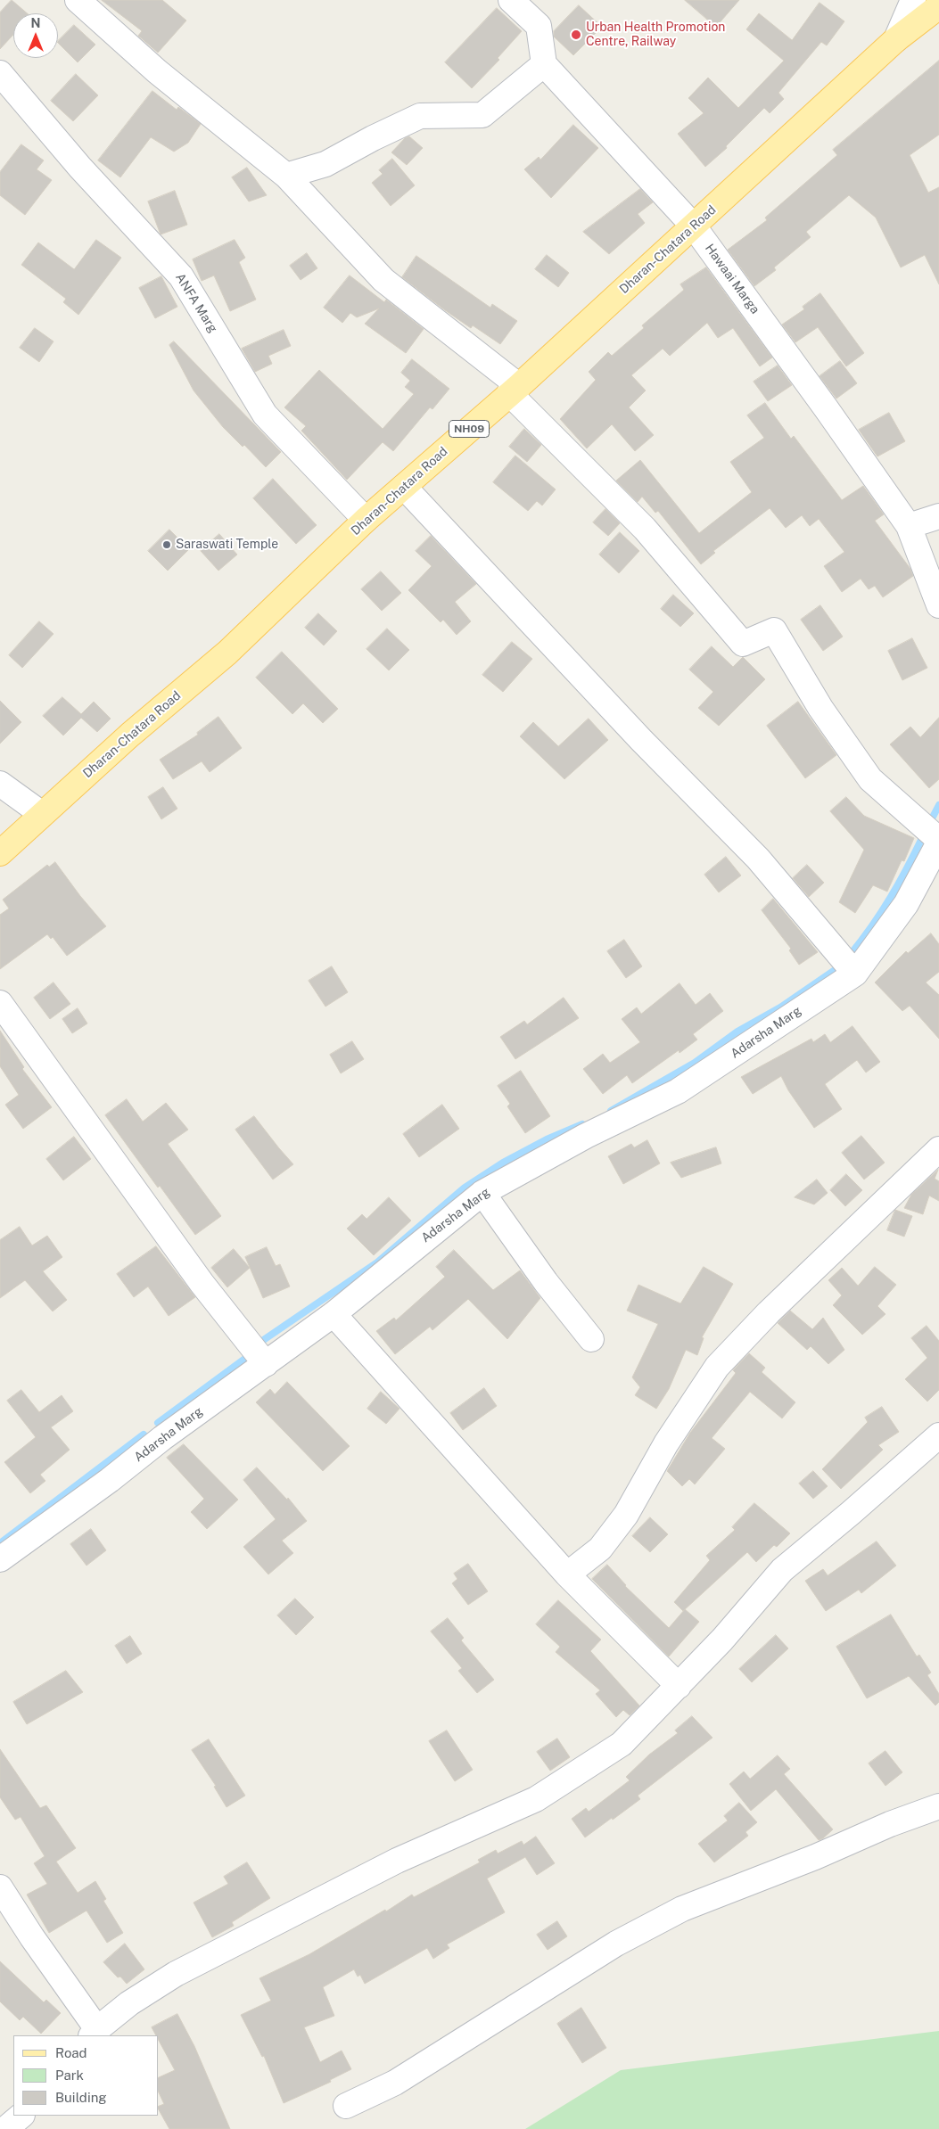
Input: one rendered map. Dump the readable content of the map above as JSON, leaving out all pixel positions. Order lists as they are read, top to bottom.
{
  "streets": {
    "main road": ["Dharan-Chatara Road", "NH09"],
    "street": ["Hawaai Marga", "ANFA Marg", "Adarsha Marg"]
  },
  "crossings": [
    ["Dharan-Chatara Road", "Hawaai Marga"],
    ["Dharan-Chatara Road", "ANFA Marg"]
  ],
  "places": ["Urban Health Promotion Centre, Railway", "Saraswati Temple"],
  "legend": ["Road", "Park", "Building"],
  "north": "top"
}
